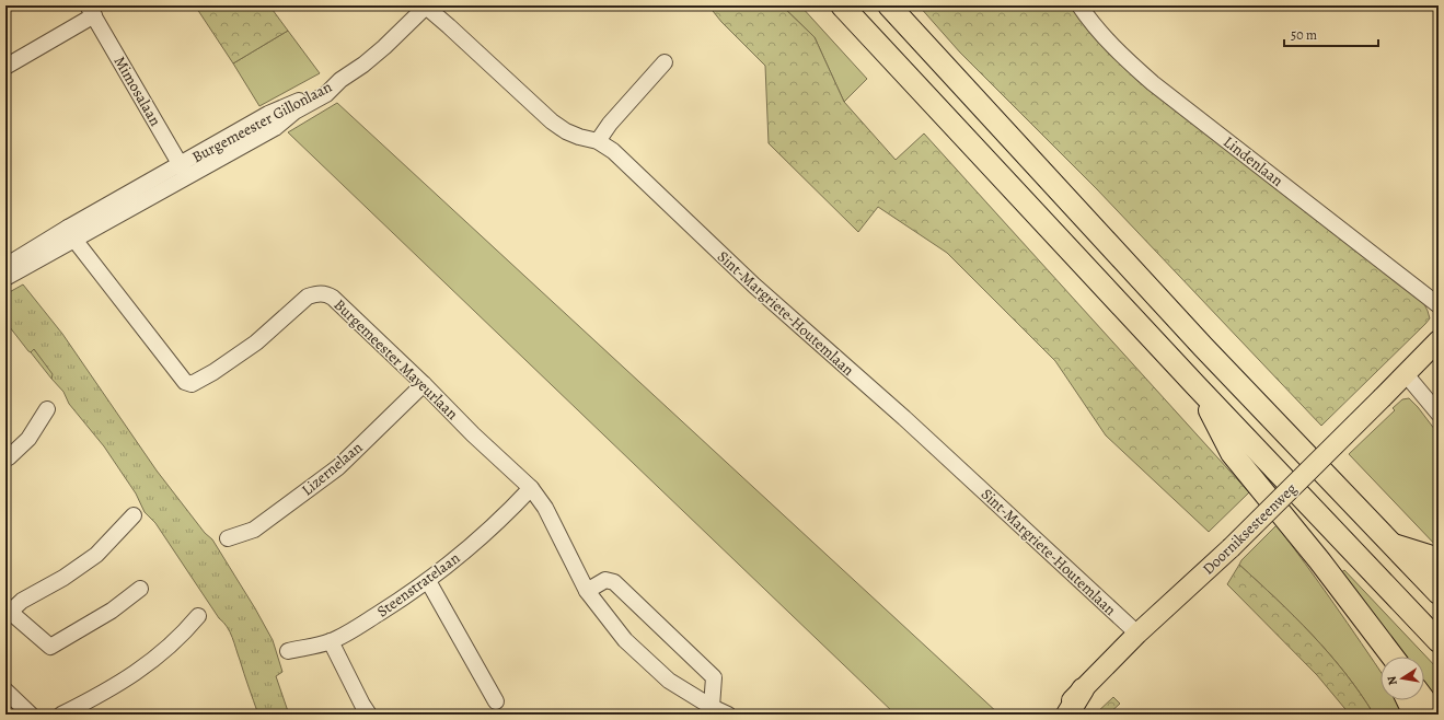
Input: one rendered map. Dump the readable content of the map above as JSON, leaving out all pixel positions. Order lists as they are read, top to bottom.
{
  "streets": {
    "main road": ["Doorniksesteenweg"],
    "street": [
      "Mimosalaan",
      "Burgemeester Gillonlaan",
      "Lindenlaan",
      "Sint-Margriete-Houtemlaan",
      "Burgemeester Mayeurlaan",
      "Lizernelaan",
      "Steenstratelaan"
    ]
  },
  "crossings": [
    ["Mimosalaan", "Burgemeester Gillonlaan"],
    ["Burgemeester Gillonlaan", "Sint-Margriete-Houtemlaan"],
    ["Burgemeester Gillonlaan", "Burgemeester Mayeurlaan"],
    ["Sint-Margriete-Houtemlaan", "Doorniksesteenweg"],
    ["Burgemeester Mayeurlaan", "Lizernelaan"],
    ["Burgemeester Mayeurlaan", "Steenstratelaan"]
  ],
  "scale_bar": "50 m",
  "north": "left"
}
